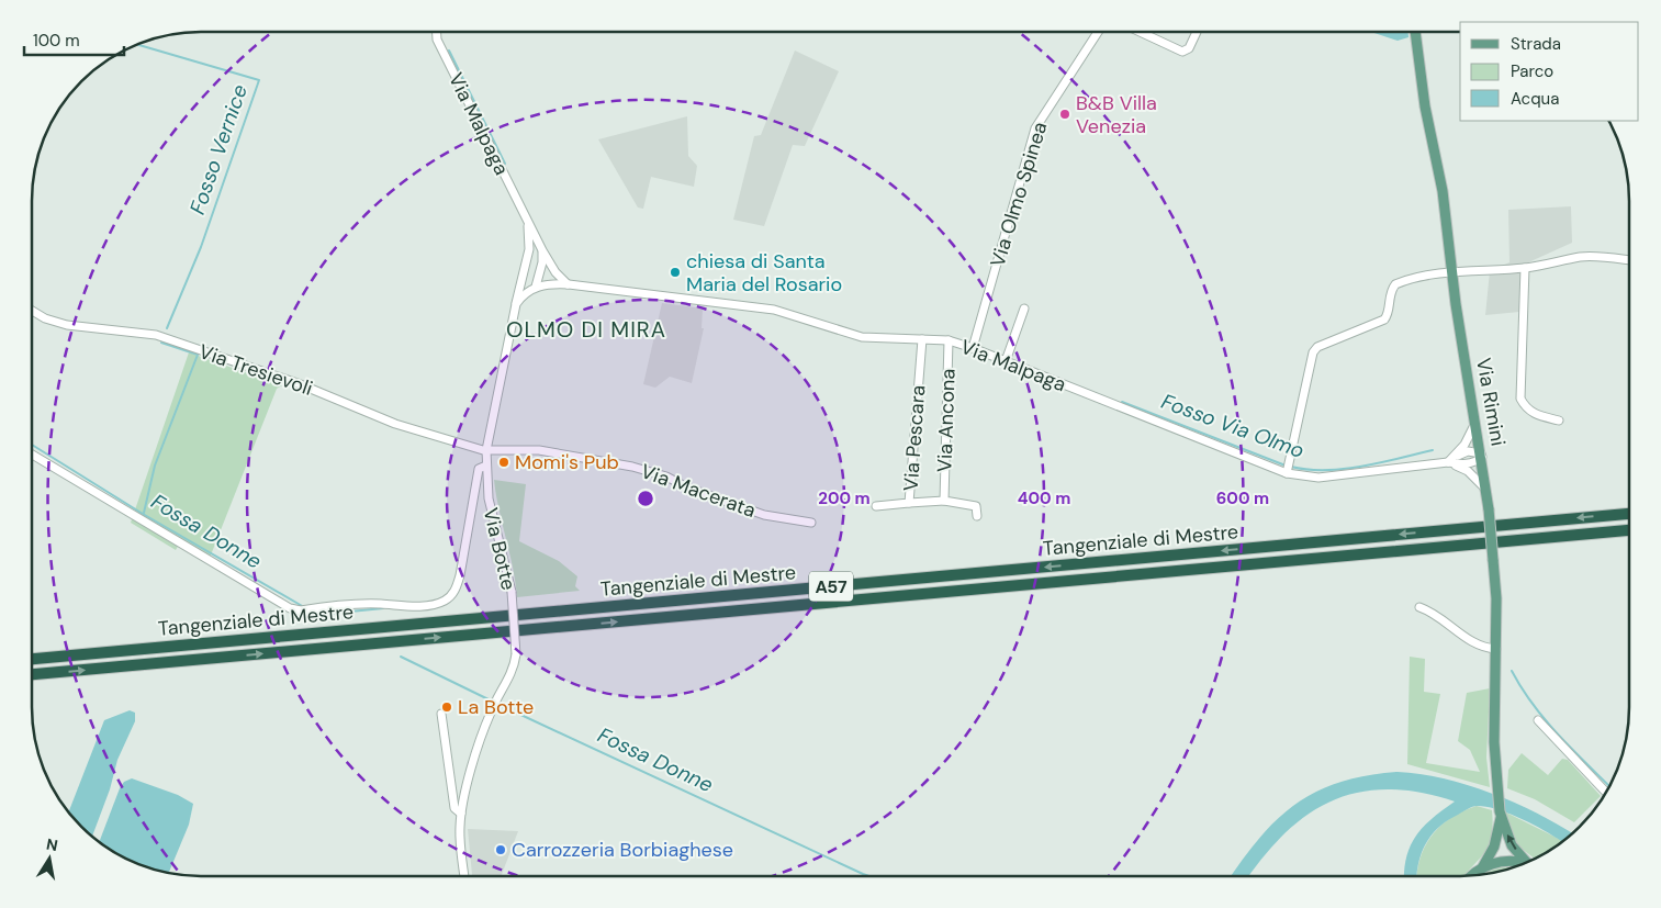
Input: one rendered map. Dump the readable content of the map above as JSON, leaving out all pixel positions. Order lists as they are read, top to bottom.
{
  "streets": {
    "highway": ["Tangenziale di Mestre", "A57"],
    "main road": ["Via Rimini"],
    "street": [
      "Via Malpaga",
      "Via Olmo Spinea",
      "Via Tresievoli",
      "Via Ancona",
      "Via Pescara",
      "Via Macerata",
      "Via Botte"
    ]
  },
  "crossings": [
    ["Via Malpaga", "Via Olmo Spinea"],
    ["Via Malpaga", "Via Ancona"],
    ["Via Malpaga", "Via Pescara"],
    ["Via Malpaga", "Via Botte"],
    ["Via Tresievoli", "Via Macerata"],
    ["Via Tresievoli", "Via Botte"],
    ["Via Ancona", "Via Pescara"],
    ["Via Macerata", "Via Botte"]
  ],
  "districts": ["OLMO DI MIRA"],
  "water": ["Fosso Vernice", "Fosso Via Olmo", "Fossa Donne"],
  "places": [
    "B&B Villa Venezia",
    "chiesa di Santa Maria del Rosario",
    "Momi's Pub",
    "La Botte",
    "Carrozzeria Borbiaghese"
  ],
  "legend": ["Strada", "Parco", "Acqua"],
  "scale_bar": "100 m",
  "north": "top",
  "rings": ["200 m", "400 m", "600 m"]
}
